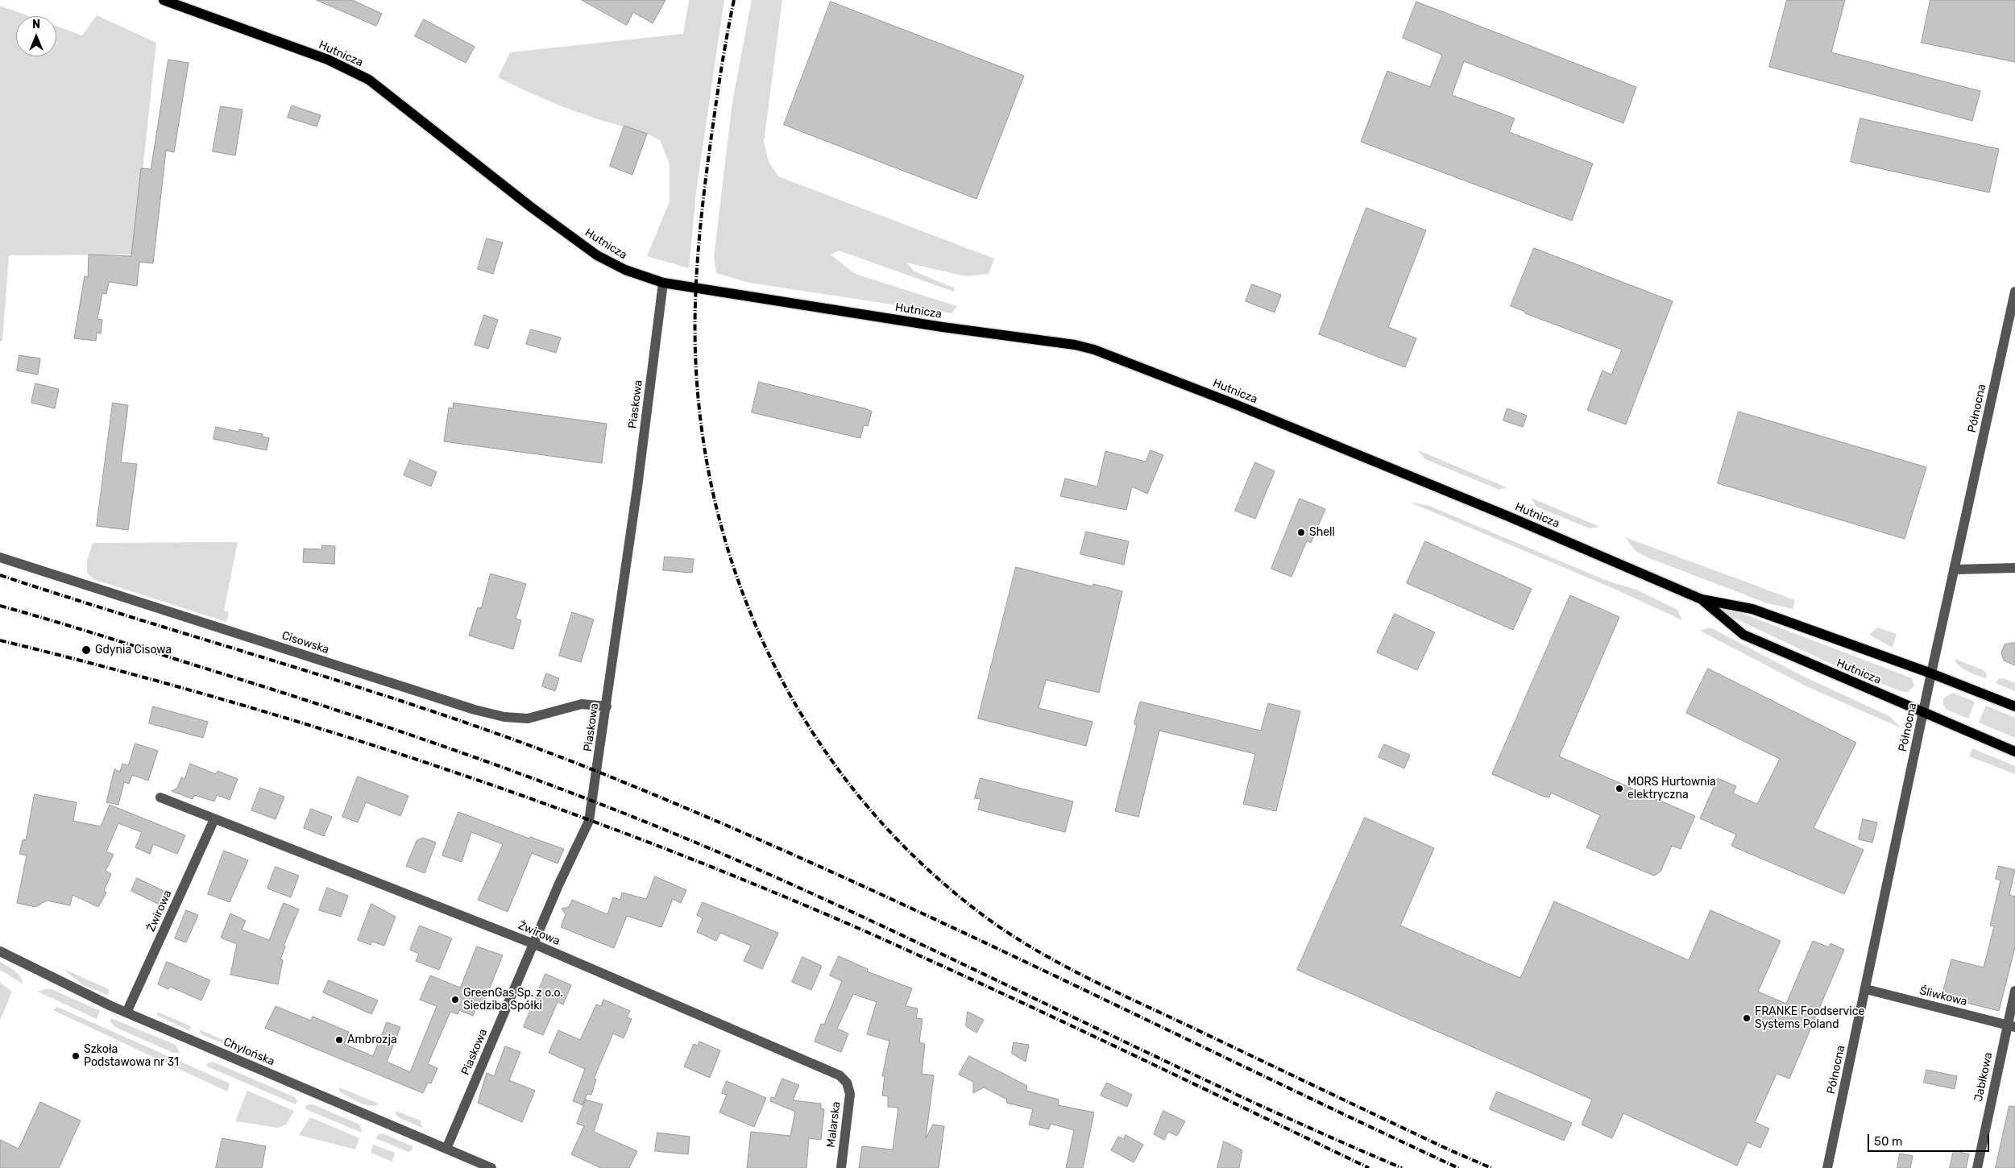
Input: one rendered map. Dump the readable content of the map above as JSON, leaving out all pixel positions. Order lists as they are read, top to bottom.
{
  "streets": {
    "main road": ["Hutnicza"],
    "street": [
      "Piaskowa",
      "Północna",
      "Cisowska",
      "Żwirowa",
      "Śliwkowa",
      "Chylońska",
      "Jabłkowa",
      "Malarska"
    ]
  },
  "crossings": [
    ["Hutnicza", "Piaskowa"],
    ["Hutnicza", "Północna"],
    ["Piaskowa", "Cisowska"],
    ["Piaskowa", "Żwirowa"],
    ["Piaskowa", "Chylońska"],
    ["Północna", "Śliwkowa"],
    ["Żwirowa", "Chylońska"],
    ["Żwirowa", "Malarska"],
    ["Śliwkowa", "Jabłkowa"]
  ],
  "places": [
    "Shell",
    "Gdynia Cisowa",
    "MORS Hurtownia elektryczna",
    "GreenGas Sp. z o.o. Siedziba Spółki",
    "FRANKE Foodservice Systems Poland",
    "Ambrozja",
    "Szkoła Podstawowa nr 31"
  ],
  "scale_bar": "50 m",
  "north": "top"
}
